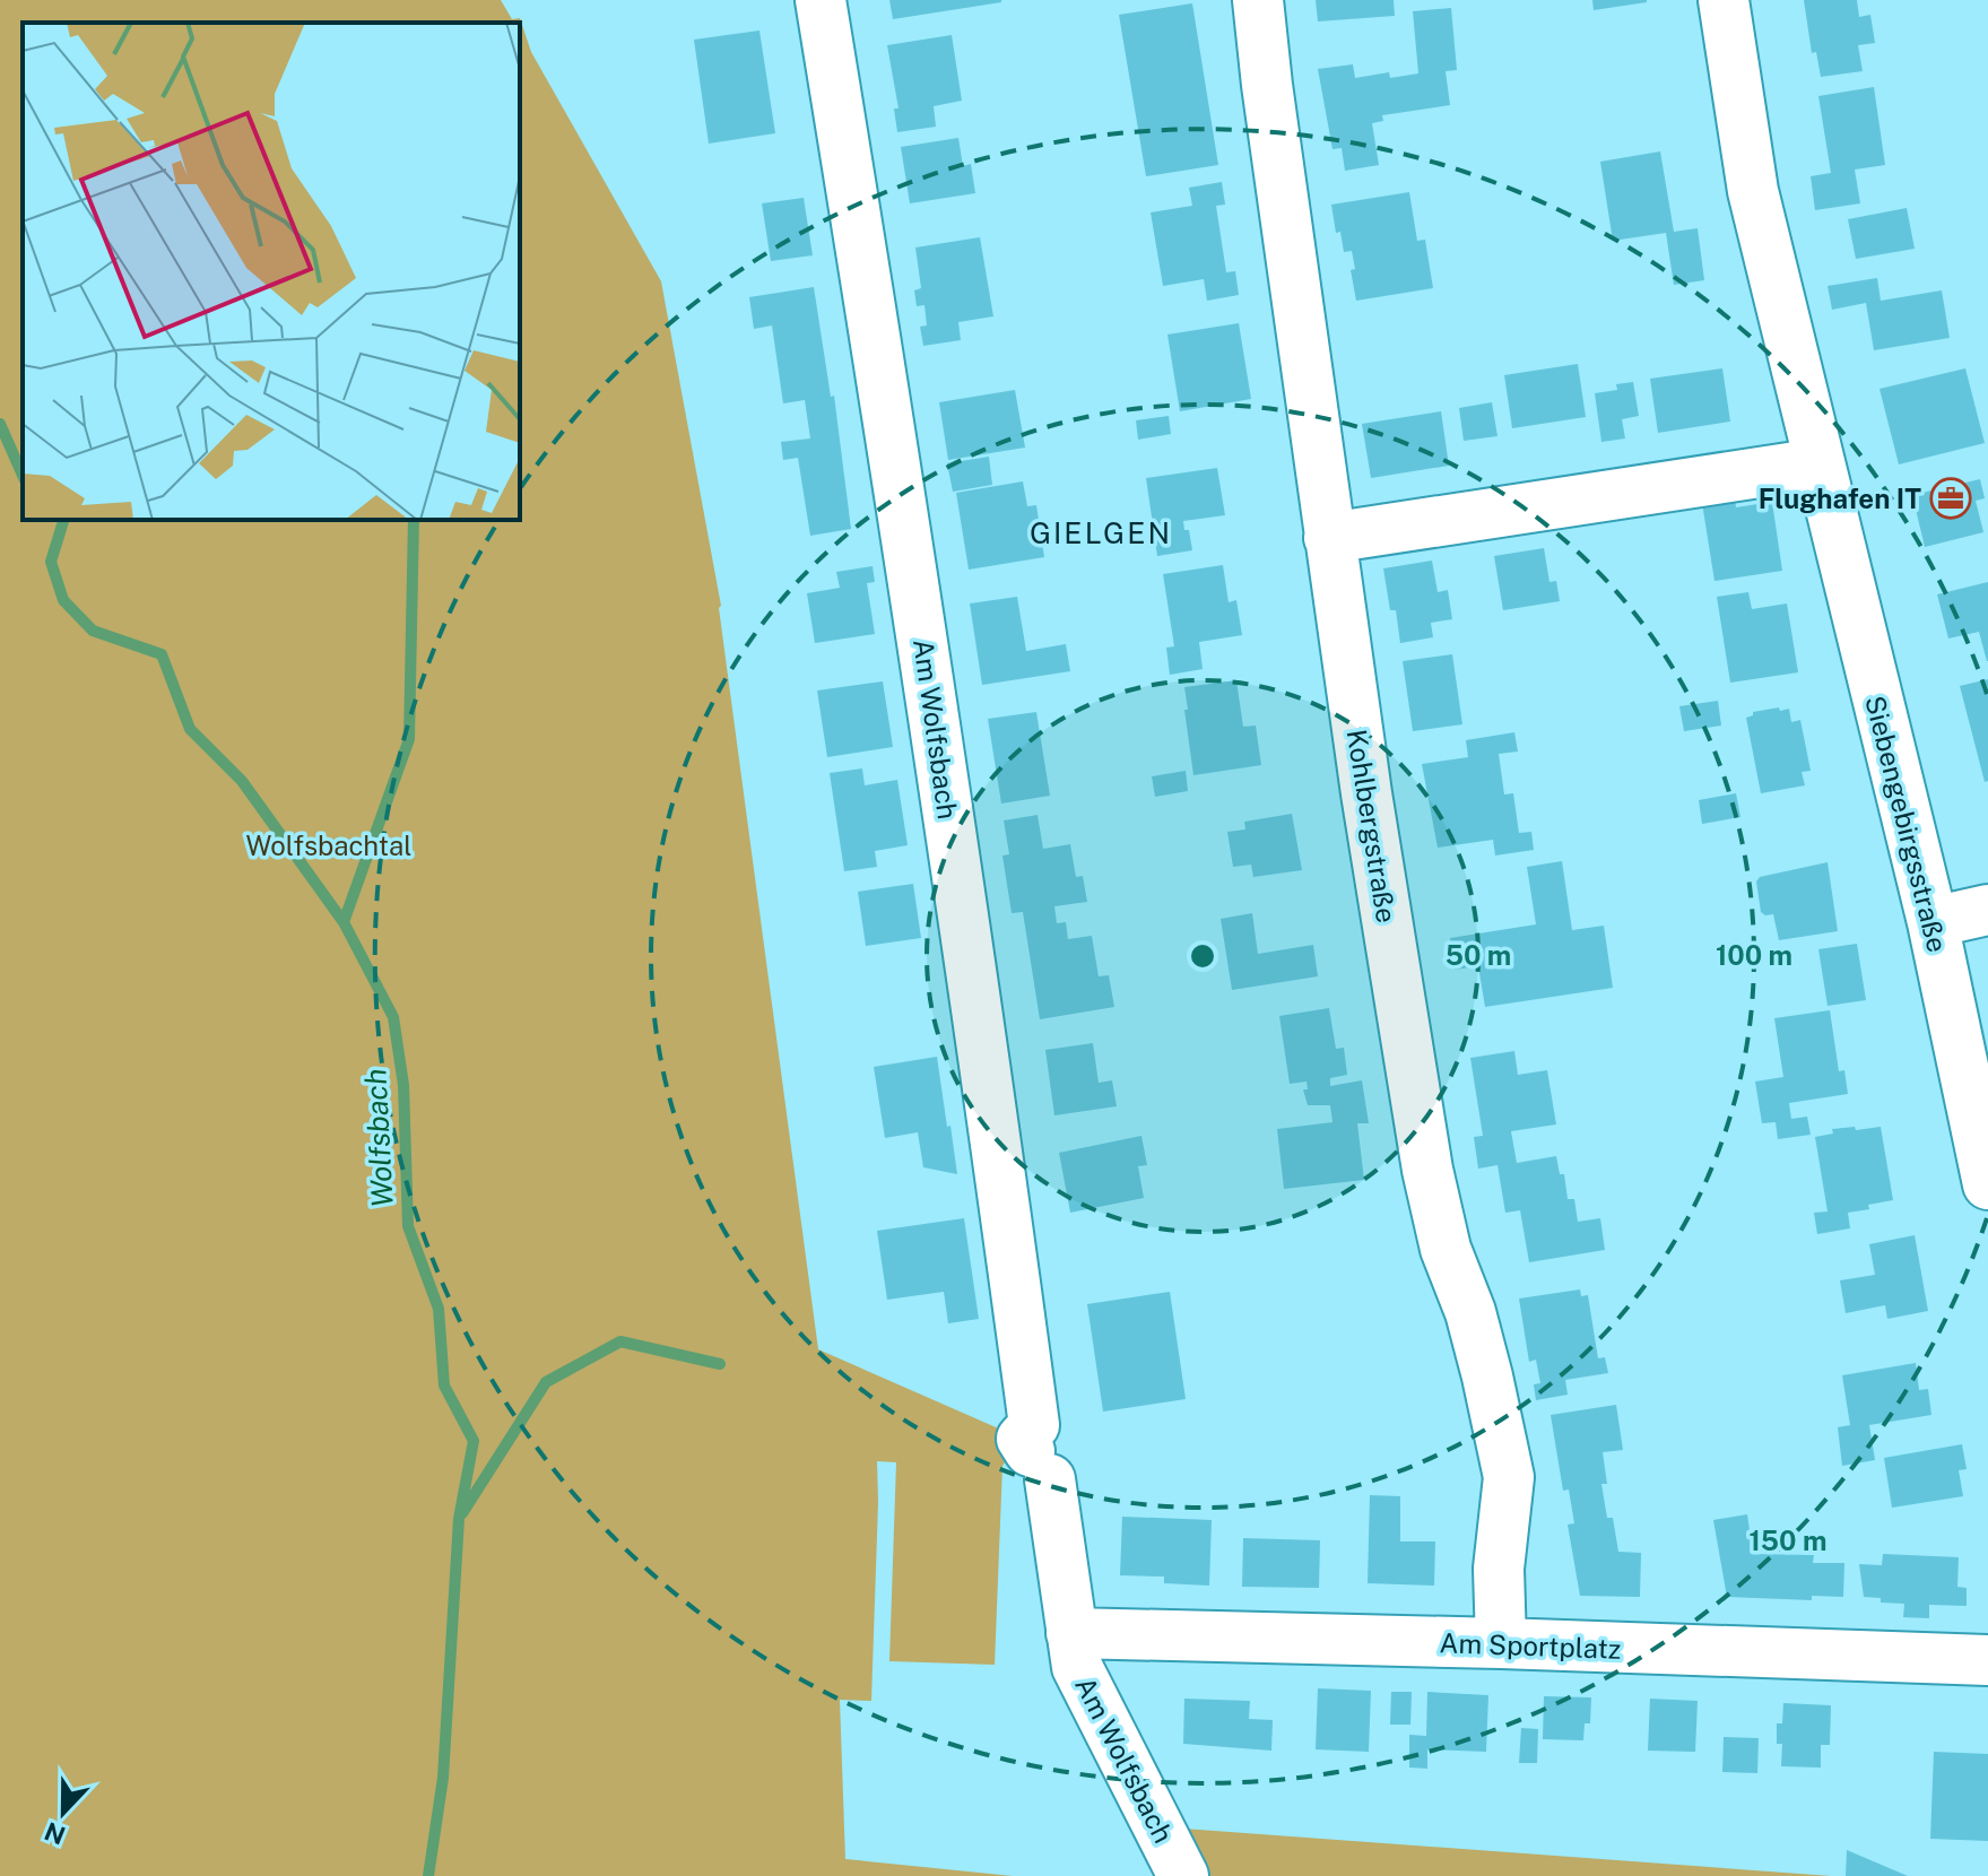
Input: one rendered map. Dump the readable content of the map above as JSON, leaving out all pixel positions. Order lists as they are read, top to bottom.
{
  "streets": {
    "street": [
      "Am Wolfsbach",
      "Siebengebirgsstraße",
      "Kohlbergstraße",
      "Am Sportplatz"
    ]
  },
  "crossings": [
    ["Am Wolfsbach", "Am Sportplatz"],
    ["Kohlbergstraße", "Am Sportplatz"]
  ],
  "districts": ["GIELGEN"],
  "water": ["Wolfsbach"],
  "parks": ["Wolfsbachtal"],
  "places": {
    "office": ["Flughafen IT"]
  },
  "north": "bottom",
  "rings": ["50 m", "100 m", "150 m"]
}
